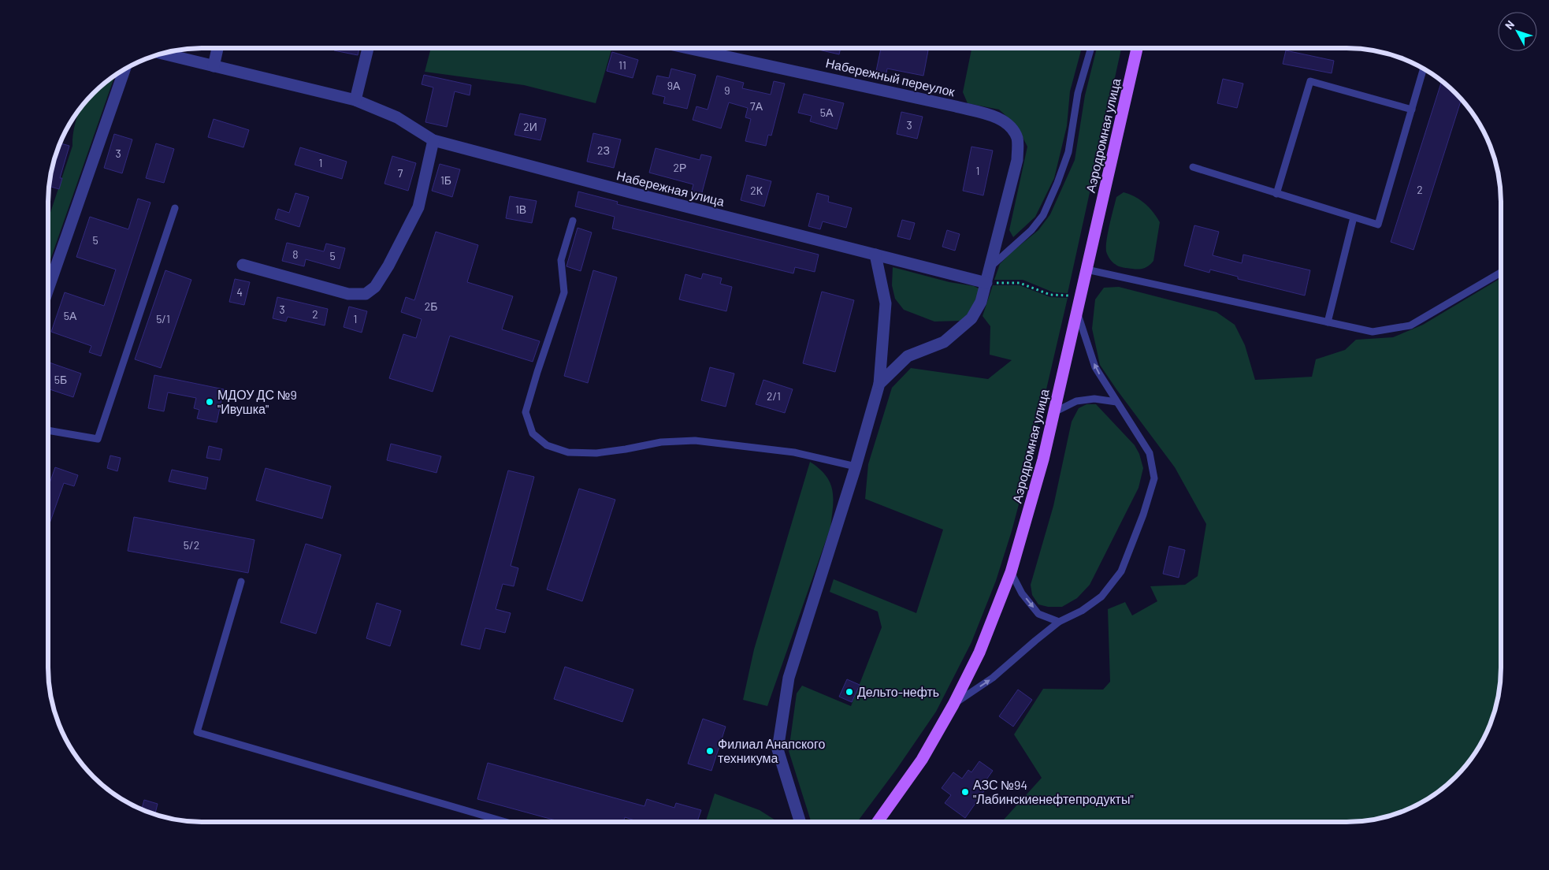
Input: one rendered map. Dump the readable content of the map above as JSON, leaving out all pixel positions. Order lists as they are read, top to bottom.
{
  "streets": {
    "main road": ["Аэродромная улица"],
    "street": ["Набережный переулок", "Набережная улица"]
  },
  "places": [
    "МДОУ ДС №9 \"Ивушка\"",
    "Дельто-нефть",
    "Филиал Анапского техникума",
    "АЗС №94 \"Лабинскиенефтепродукты\""
  ],
  "house_numbers": [
    "11",
    "9А",
    "9",
    "7А",
    "5А",
    "3",
    "2И",
    "2З",
    "3",
    "1",
    "2Р",
    "1",
    "7",
    "1Б",
    "2",
    "2К",
    "1В",
    "5",
    "8",
    "5",
    "4",
    "2Б",
    "3",
    "2",
    "5А",
    "5/1",
    "1",
    "5Б",
    "2/1",
    "5/2"
  ],
  "north": "top left"
}
